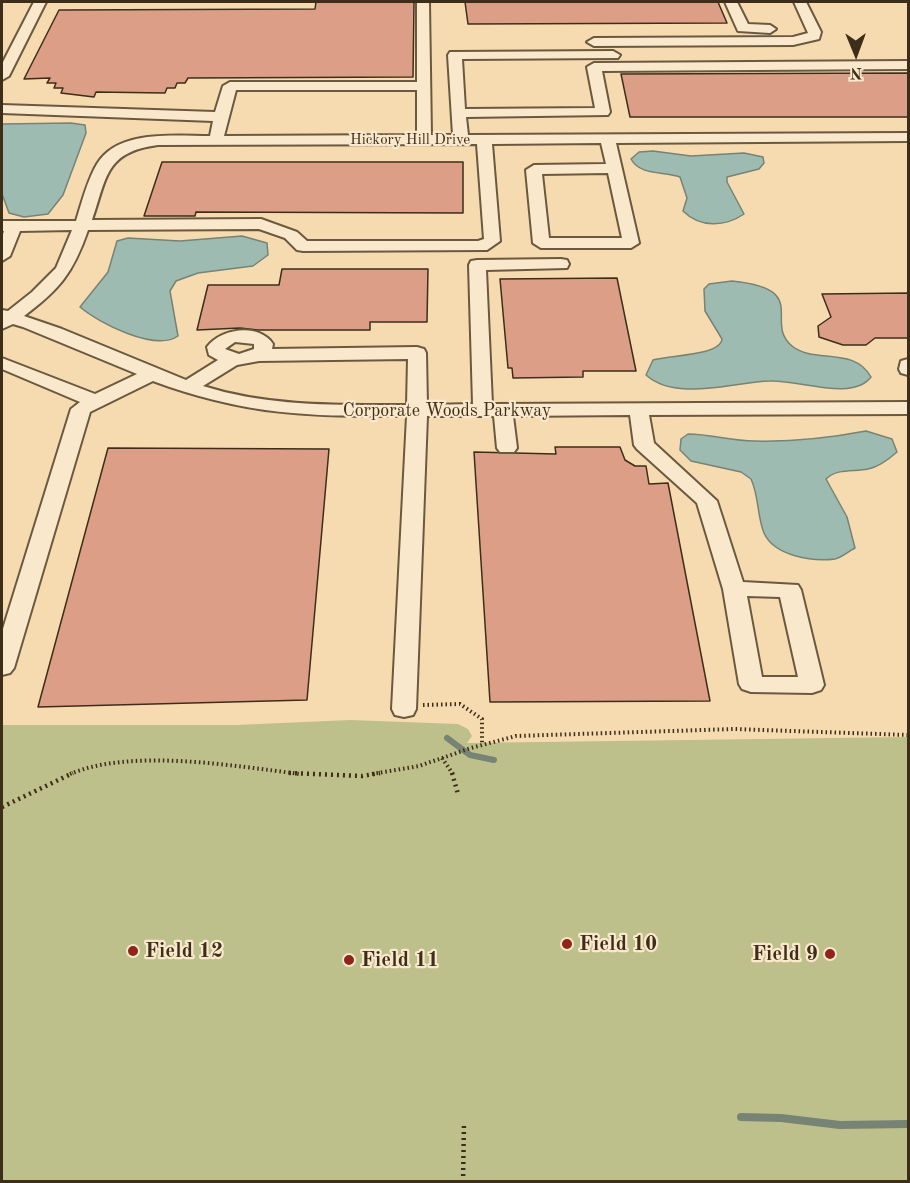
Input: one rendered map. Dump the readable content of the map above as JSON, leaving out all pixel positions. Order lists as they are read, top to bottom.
{
  "streets": {
    "street": ["Hickory Hill Drive", "Corporate Woods Parkway"]
  },
  "crossings": [
    ["Hickory Hill Drive", "Corporate Woods Parkway"]
  ],
  "places": [
    "Field 10",
    "Field 12",
    "Field 9",
    "Field 11"
  ],
  "north": "bottom"
}
